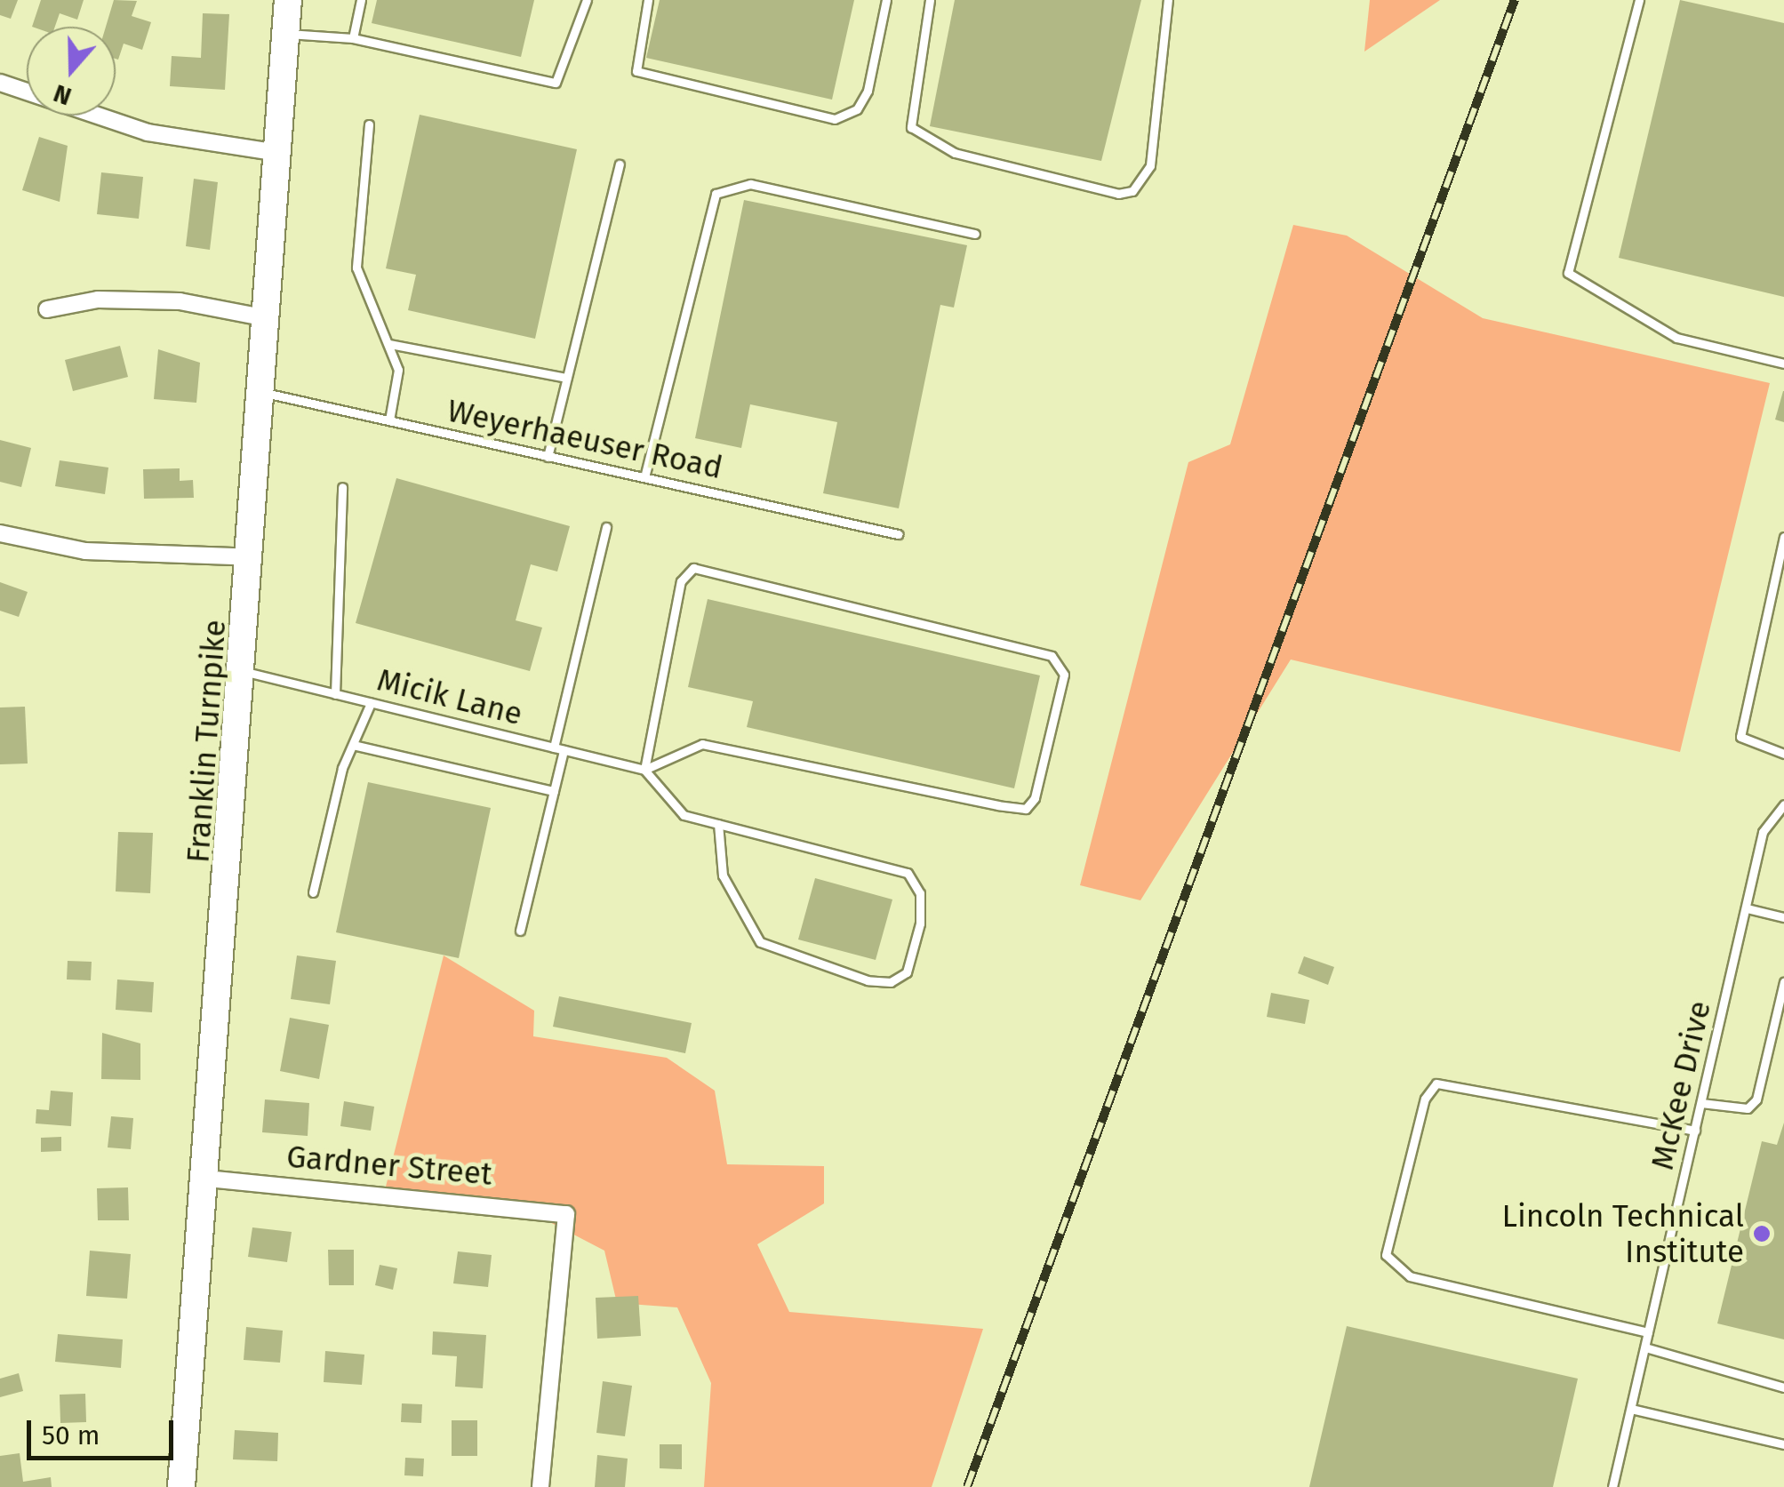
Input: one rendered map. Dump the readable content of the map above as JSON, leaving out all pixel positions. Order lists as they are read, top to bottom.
{
  "streets": {
    "main road": ["Franklin Turnpike"],
    "street": ["Gardner Street"],
    "lane": ["Weyerhaeuser Road", "Micik Lane", "McKee Drive"]
  },
  "crossings": [
    ["Weyerhaeuser Road", "Franklin Turnpike"],
    ["Micik Lane", "Franklin Turnpike"],
    ["Franklin Turnpike", "Gardner Street"]
  ],
  "places": ["Lincoln Technical Institute"],
  "scale_bar": "50 m",
  "north": "bottom"
}
